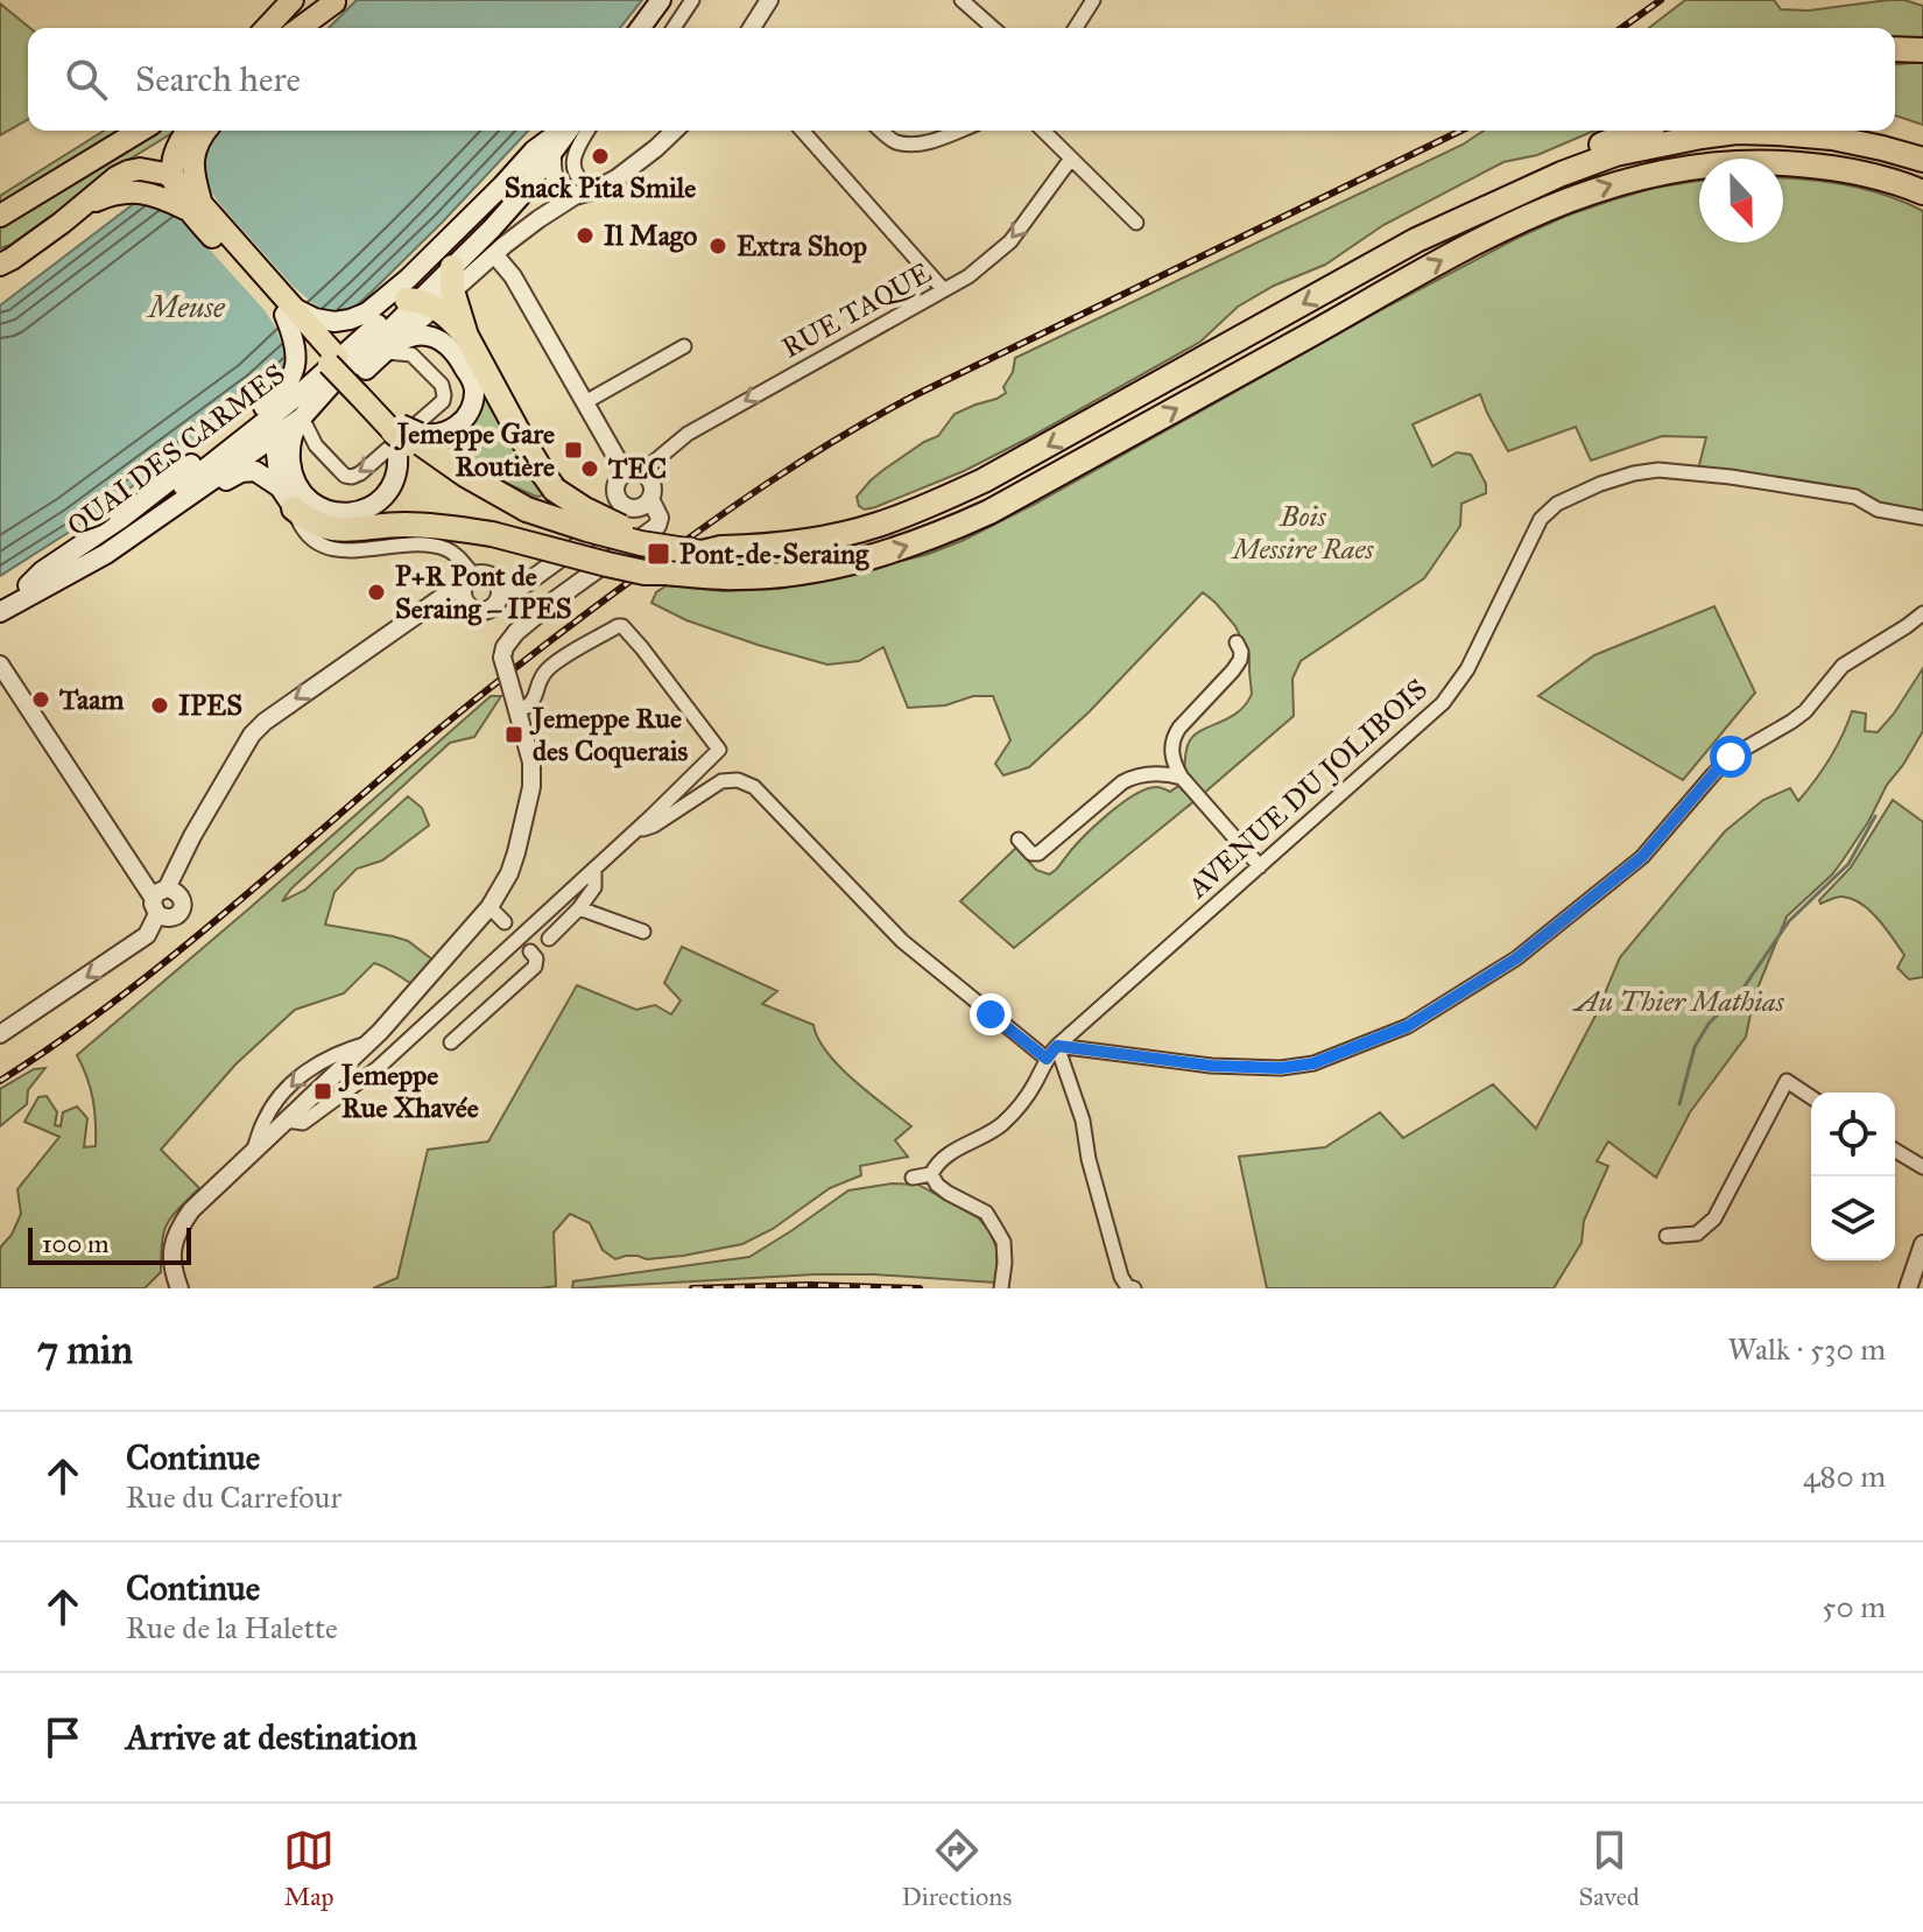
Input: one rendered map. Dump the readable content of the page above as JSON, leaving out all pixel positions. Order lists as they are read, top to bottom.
{
  "streets": {
    "main road": ["QUAI DES CARMES"],
    "street": ["RUE TAQUE", "AVENUE DU JOLIBOIS"]
  },
  "one_way": ["RUE TAQUE"],
  "water": ["Meuse"],
  "parks": ["Bois Messire Raes", "Au Thier Mathias"],
  "places": {
    "other": [
      "Snack Pita Smile",
      "Il Mago",
      "Extra Shop",
      "TEC",
      "P+R Pont de Seraing – IPES",
      "Taam",
      "IPES"
    ],
    "transit": [
      "Jemeppe Gare Routière",
      "Pont-de-Seraing",
      "Jemeppe Rue des Coquerais",
      "Jemeppe Rue Xhavée"
    ]
  },
  "scale_bar": "100 m",
  "north": "bottom",
  "page": {
    "search": "Search here",
    "scale": "100 m",
    "heading": ["7 min", "Walk · 530 m"],
    "list": [
      ["Continue", "Rue du Carrefour", "480 m"],
      ["Continue", "Rue de la Halette", "50 m"],
      "Arrive at destination"
    ],
    "nav": ["Map", "Directions", "Saved"]
  }
}
